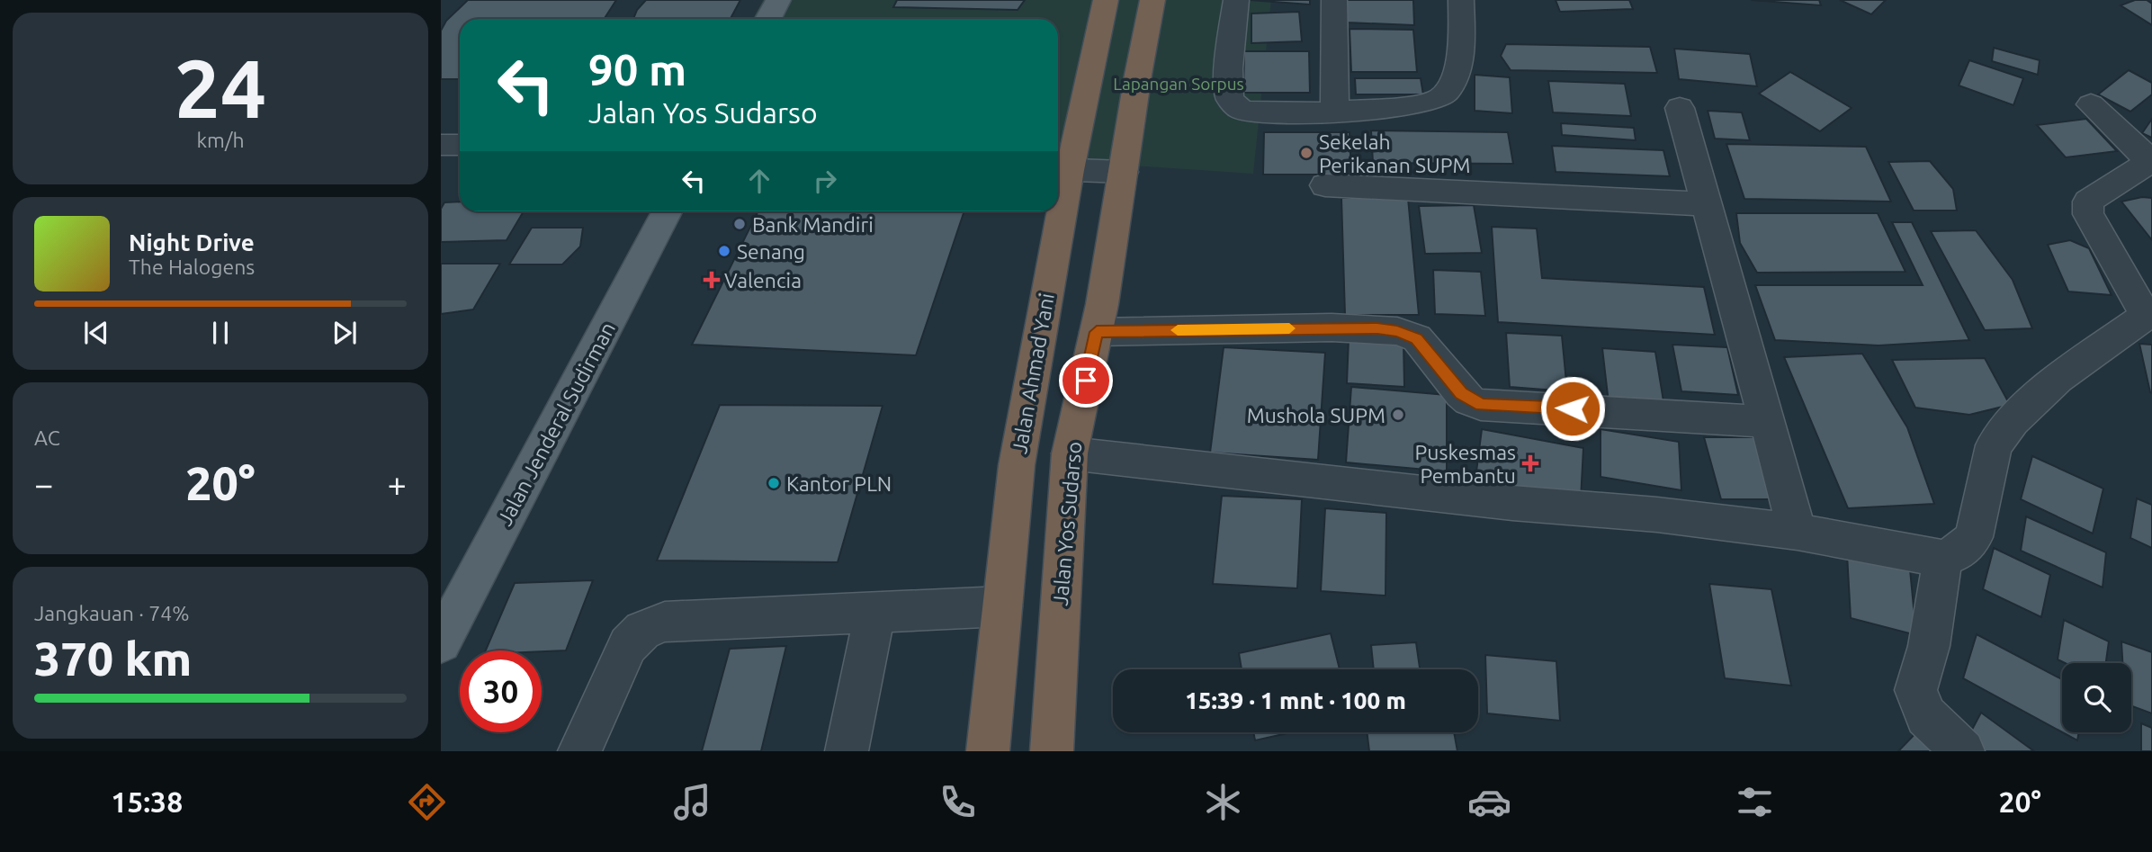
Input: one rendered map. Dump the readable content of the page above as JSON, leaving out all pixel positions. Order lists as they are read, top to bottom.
{
  "streets": {
    "highway": ["Jalan Ahmad Yani", "Jalan Yos Sudarso"],
    "main road": ["Jalan Jenderal Sudirman"]
  },
  "parks": ["Lapangan Sorpus"],
  "places": {
    "other": [
      "Sekelah Perikanan SUPM",
      "Bank Mandiri",
      "Senang",
      "Mushola SUPM",
      "Kantor PLN"
    ],
    "health": ["Valencia", "Puskesmas Pembantu"]
  },
  "page": {
    "tile": [
      ["24", "km/h"],
      "AC",
      ["Jangkauan · 74%", "370 km"]
    ],
    "turn": ["90 m", "Jalan Yos Sudarso"],
    "song": ["Night Drive", "The Halogens"],
    "heat": ["−", "20°", "+"],
    "limit": "30",
    "trip": "15:39 · 1 mnt · 100 m",
    "tabs": ["15:38", "20°"]
  }
}
